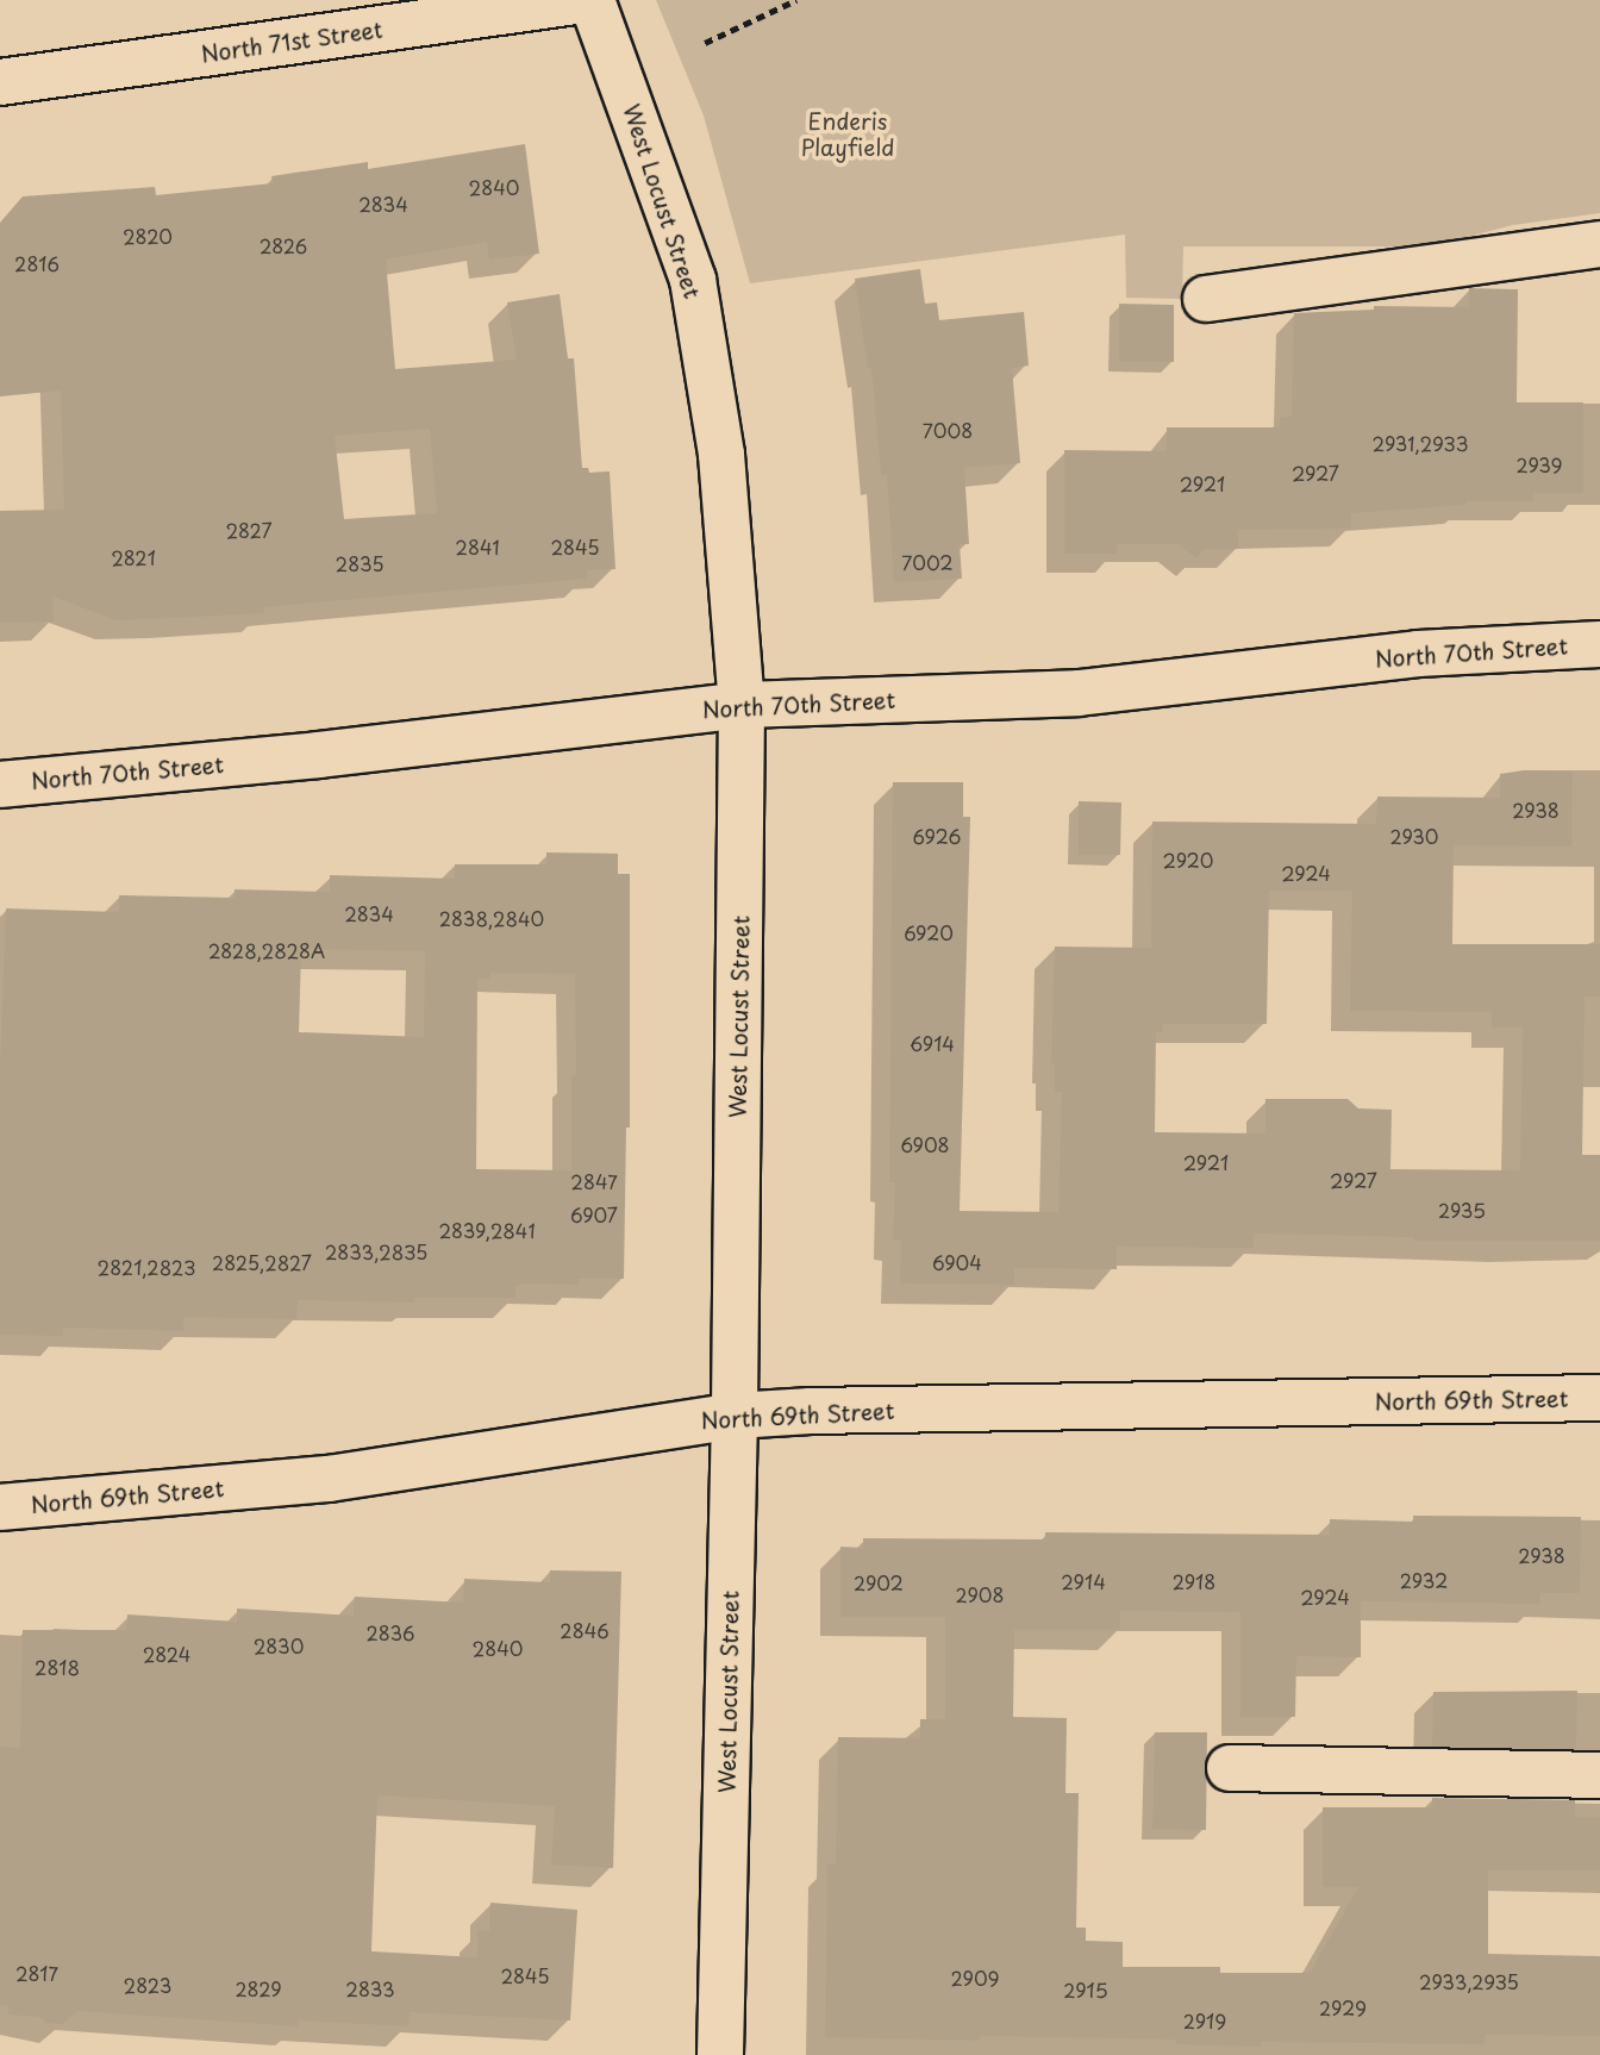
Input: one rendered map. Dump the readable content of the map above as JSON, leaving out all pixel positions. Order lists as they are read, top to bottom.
{
  "streets": {
    "street": [
      "North 71st Street",
      "West Locust Street",
      "North 70th Street",
      "North 69th Street"
    ]
  },
  "crossings": [
    ["West Locust Street", "North 70th Street"],
    ["West Locust Street", "North 69th Street"]
  ],
  "parks": ["Enderis Playfield"],
  "house_numbers": [
    "2840",
    "2834",
    "2820",
    "2826",
    "2816",
    "7008",
    "2931,2933",
    "2939",
    "2927",
    "2921",
    "2827",
    "2841",
    "2845",
    "2821",
    "7002",
    "2835",
    "2938",
    "6926",
    "2930",
    "2920",
    "2924",
    "2834",
    "2838,2840",
    "6920",
    "2828,2828A",
    "6914",
    "6908",
    "2921",
    "2927",
    "2847",
    "2935",
    "6907",
    "2839,2841",
    "2833,2835",
    "2825,2827",
    "6904",
    "2821,2823",
    "2938",
    "2932",
    "2914",
    "2918",
    "2902",
    "2908",
    "2924",
    "2846",
    "2836",
    "2830",
    "2840",
    "2824",
    "2818",
    "2817",
    "2845",
    "2909",
    "2933,2935",
    "2823",
    "2829",
    "2833",
    "2915",
    "2929",
    "2919"
  ]
}
